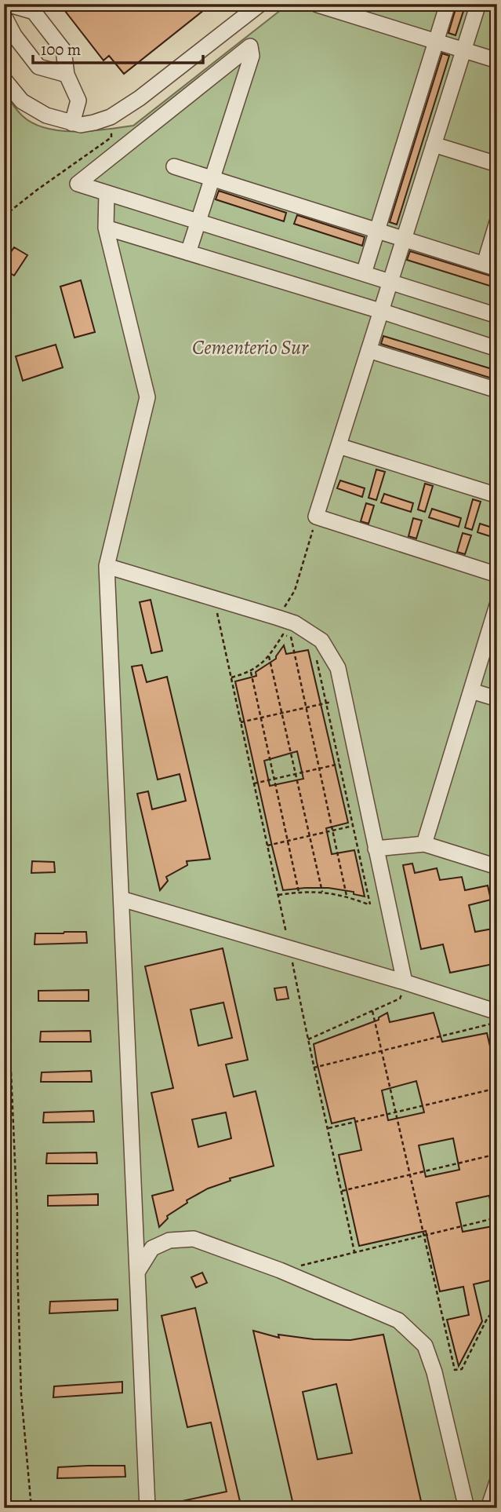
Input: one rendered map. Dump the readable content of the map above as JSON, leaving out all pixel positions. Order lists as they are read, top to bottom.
{
  "parks": ["Cementerio Sur"],
  "scale_bar": "100 m"
}
